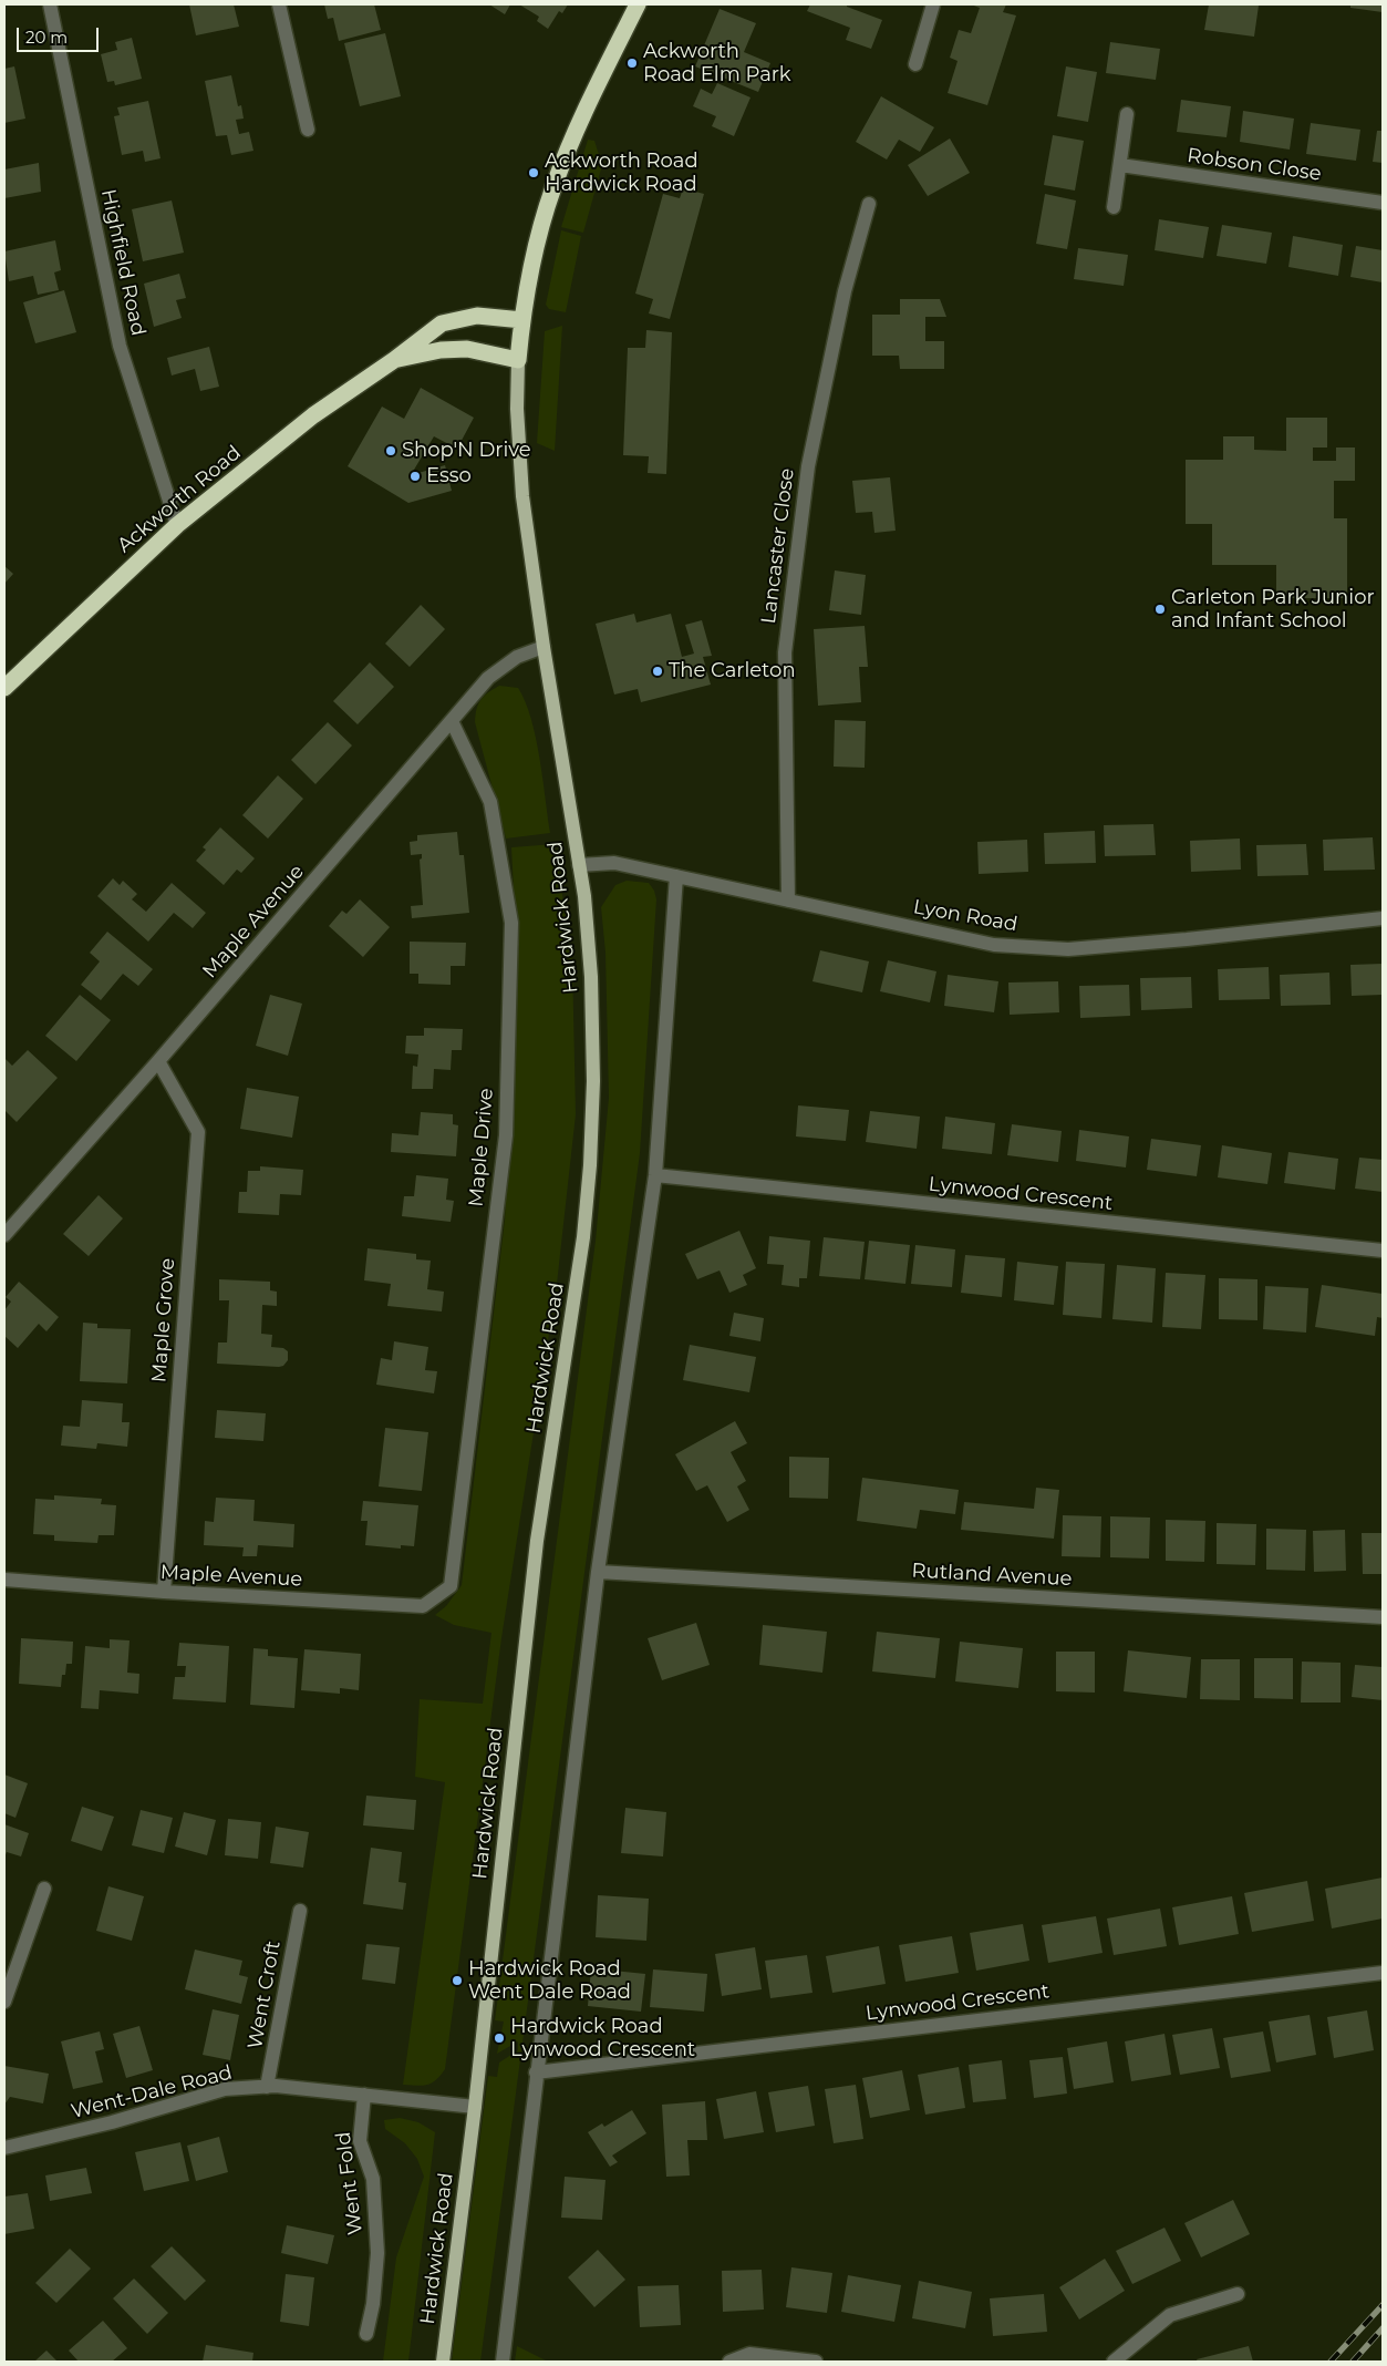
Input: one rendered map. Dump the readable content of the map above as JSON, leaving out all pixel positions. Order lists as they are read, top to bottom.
{
  "streets": {
    "highway": ["Ackworth Road"],
    "main road": ["Hardwick Road"],
    "street": [
      "Robson Close",
      "Highfield Road",
      "Lancaster Close",
      "Lyon Road",
      "Maple Avenue",
      "Maple Drive",
      "Lynwood Crescent",
      "Maple Grove",
      "Rutland Avenue",
      "Went Croft",
      "Went-Dale Road",
      "Went Fold"
    ]
  },
  "crossings": [
    ["Highfield Road", "Ackworth Road"],
    ["Ackworth Road", "Hardwick Road"],
    ["Lancaster Close", "Lyon Road"],
    ["Lyon Road", "Hardwick Road"],
    ["Hardwick Road", "Maple Avenue"],
    ["Hardwick Road", "Went-Dale Road"],
    ["Maple Avenue", "Maple Drive"],
    ["Maple Avenue", "Maple Grove"],
    ["Went Croft", "Went-Dale Road"],
    ["Went-Dale Road", "Went Fold"]
  ],
  "places": [
    "Ackworth Road Elm Park",
    "Ackworth Road Hardwick Road",
    "Shop'N Drive",
    "Esso",
    "Carleton Park Junior and Infant School",
    "The Carleton",
    "Hardwick Road Went Dale Road",
    "Hardwick Road Lynwood Crescent"
  ],
  "scale_bar": "20 m"
}
